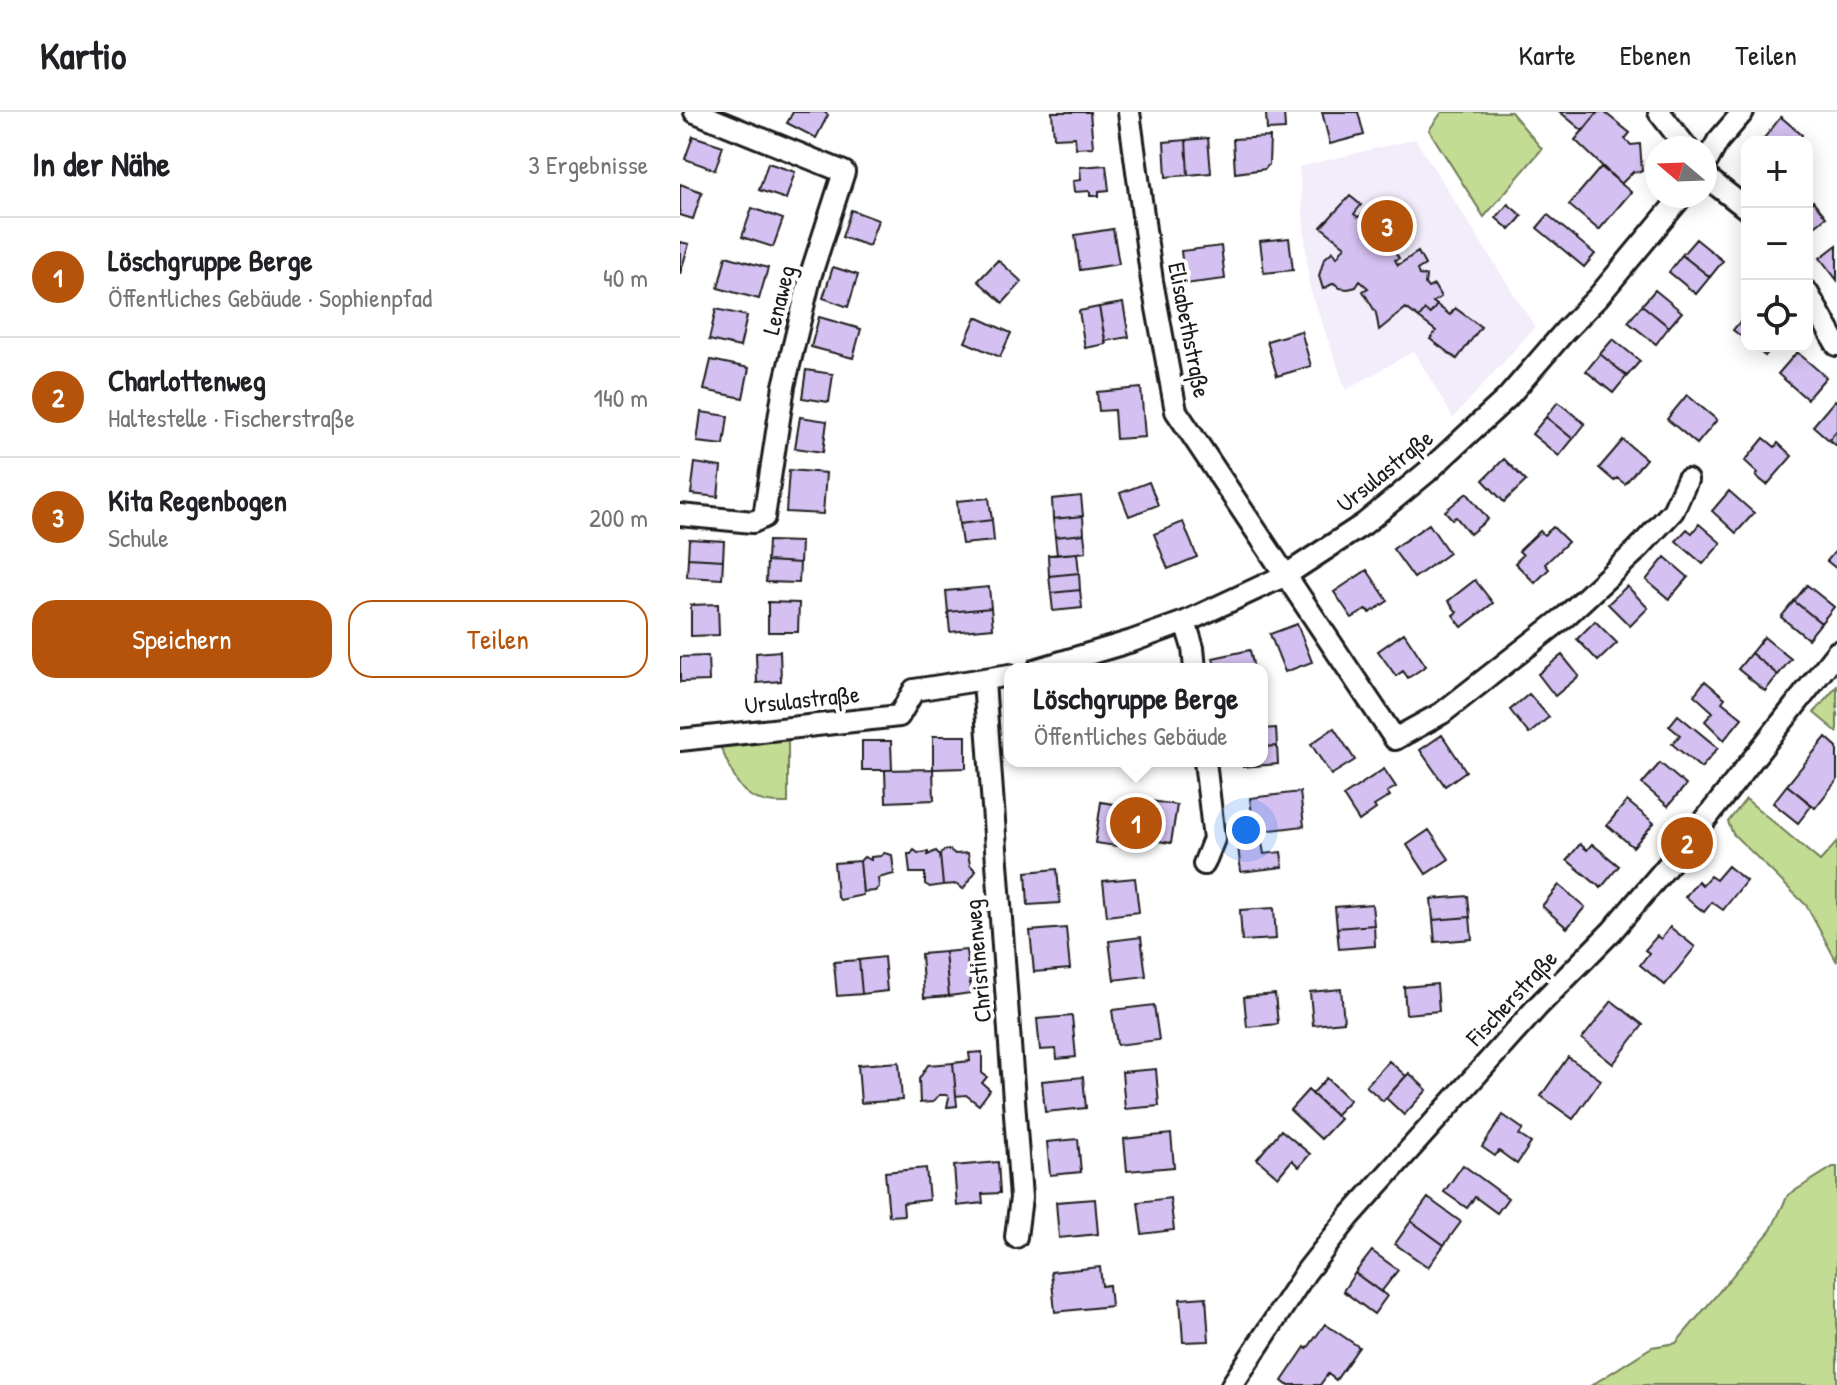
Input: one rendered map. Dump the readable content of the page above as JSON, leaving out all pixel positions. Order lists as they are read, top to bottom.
{
  "streets": {
    "street": [
      "Lenaweg",
      "Elisabethstraße",
      "Ursulastraße",
      "Christinenweg",
      "Fischerstraße"
    ]
  },
  "crossings": [
    ["Elisabethstraße", "Ursulastraße"],
    ["Ursulastraße", "Christinenweg"]
  ],
  "north": "left",
  "page": {
    "header": "Kartio",
    "nav": ["Karte", "Ebenen", "Teilen"],
    "heading": ["In der Nähe", "3 Ergebnisse"],
    "map_buttons": ["+", "−"],
    "pins": ["3", "1", "2"],
    "list": [
      {
        "mark": "1",
        "name": "Löschgruppe Berge",
        "note": "Öffentliches Gebäude · Sophienpfad",
        "value": "40 m"
      },
      {
        "mark": "2",
        "name": "Charlottenweg",
        "note": "Haltestelle · Fischerstraße",
        "value": "140 m"
      },
      {
        "mark": "3",
        "name": "Kita Regenbogen",
        "note": "Schule",
        "value": "200 m"
      }
    ],
    "buttons": ["Speichern", "Teilen"],
    "popup": ["Löschgruppe Berge", "Öffentliches Gebäude"]
  }
}
